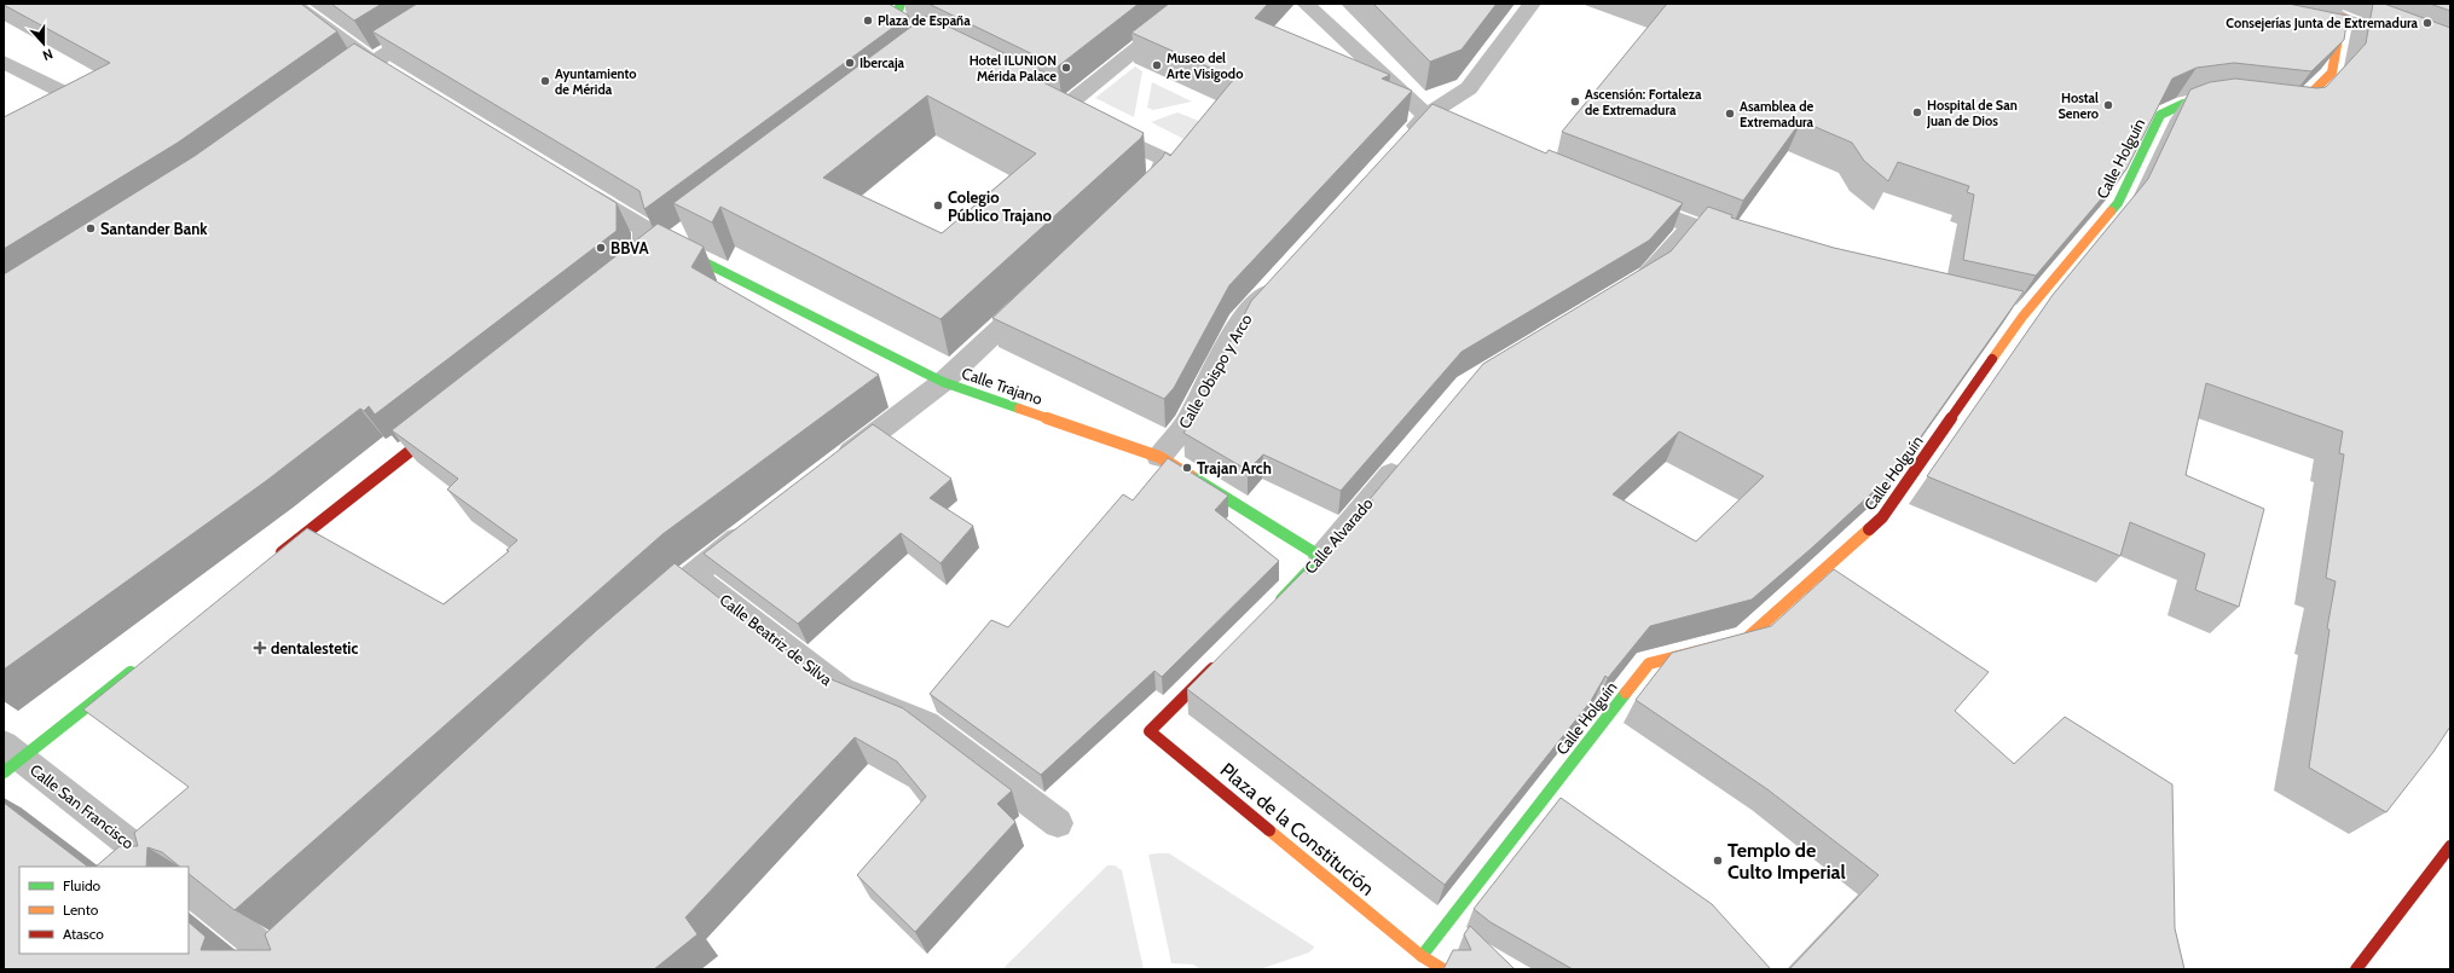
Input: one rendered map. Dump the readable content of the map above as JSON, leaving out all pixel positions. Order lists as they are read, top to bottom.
{
  "streets": {
    "street": [
      "Calle Holguín",
      "Calle Obispo y Arco",
      "Calle Trajano",
      "Calle Alvarado",
      "Calle Beatriz de Silva",
      "Calle San Francisco",
      "Plaza de la Constitución"
    ]
  },
  "crossings": [
    ["Calle Holguín", "Plaza de la Constitución"],
    ["Calle Obispo y Arco", "Calle Trajano"],
    ["Calle Trajano", "Calle Alvarado"]
  ],
  "places": {
    "other": [
      "Plaza de España",
      "Consejerías Junta de Extremadura",
      "Ibercaja",
      "Museo del Arte Visigodo",
      "Hotel ILUNION Mérida Palace",
      "Ayuntamiento de Mérida",
      "Ascensión: Fortaleza de Extremadura",
      "Hostal Senero",
      "Hospital de San Juan de Dios",
      "Asamblea de Extremadura",
      "Colegio Público Trajano",
      "Santander Bank",
      "BBVA",
      "Trajan Arch",
      "Templo de Culto Imperial"
    ],
    "health": ["dentalestetic"]
  },
  "legend": ["Fluido", "Lento", "Atasco"],
  "north": "bottom"
}
